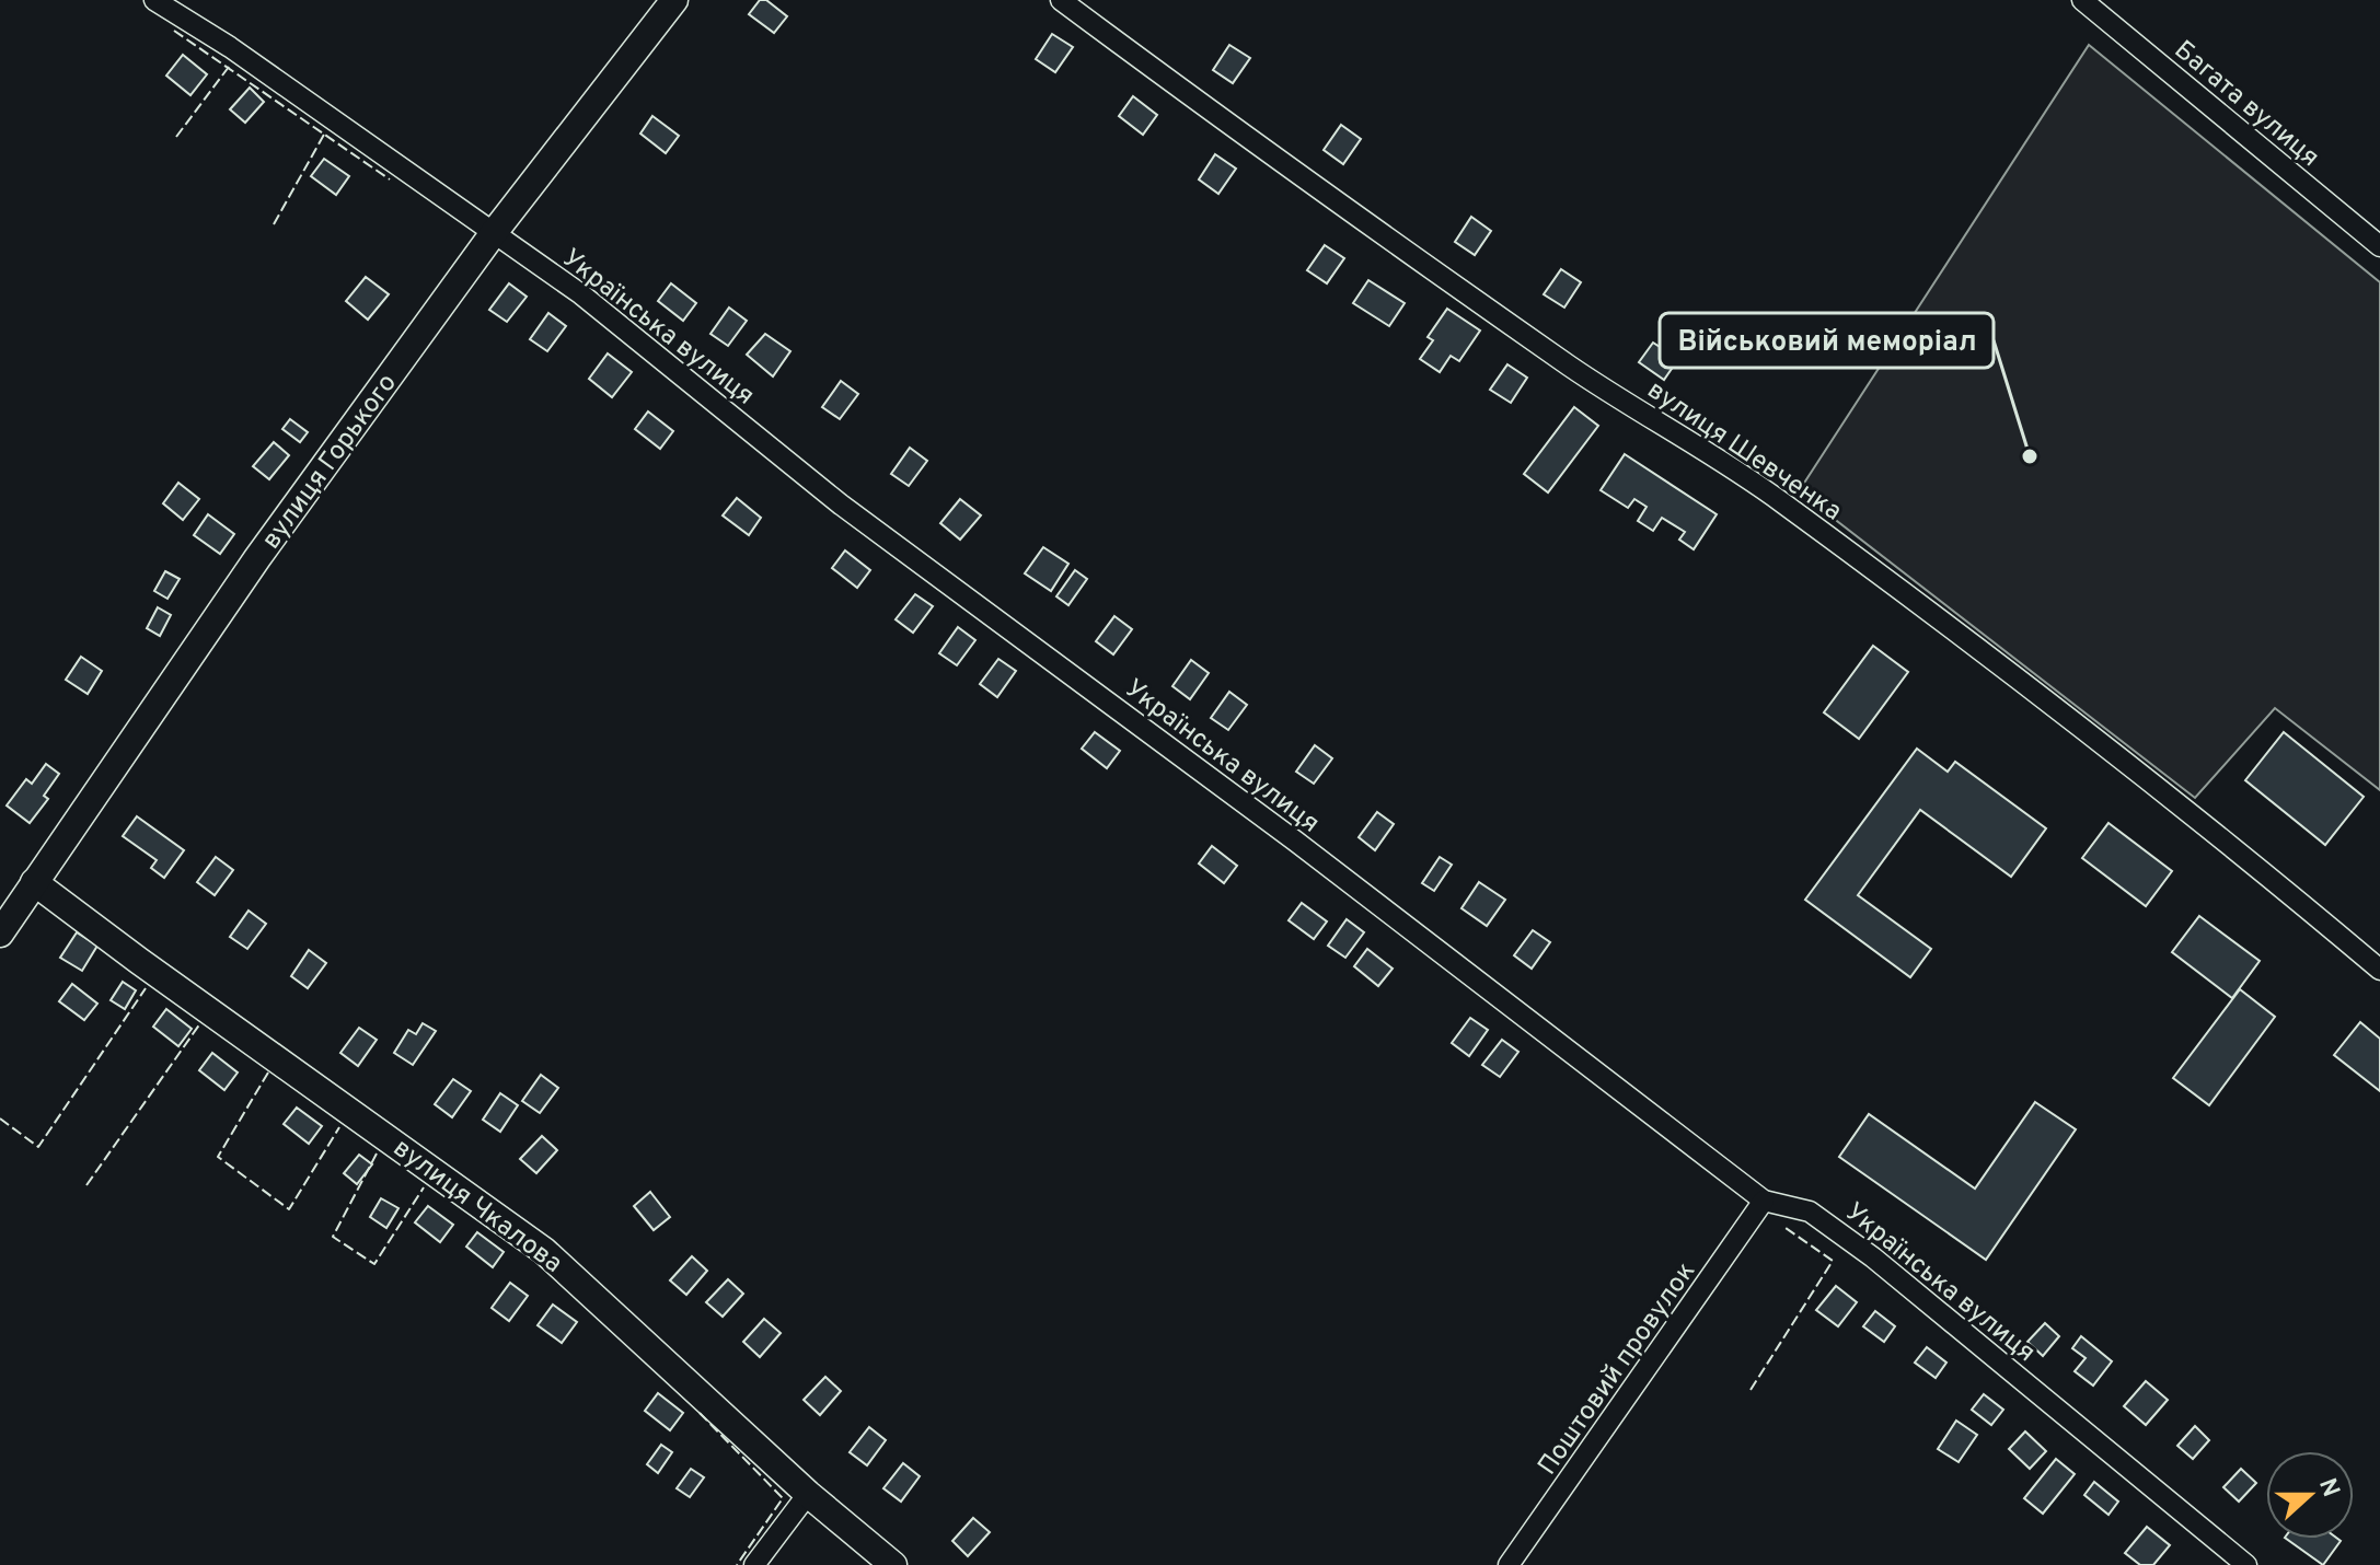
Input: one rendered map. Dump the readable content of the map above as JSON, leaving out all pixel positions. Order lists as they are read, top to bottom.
{
  "streets": {
    "street": [
      "Багата вулиця",
      "Українська вулиця",
      "вулиця Шевченка",
      "вулиця Горького",
      "вулиця Чкалова",
      "Поштовий провулок"
    ]
  },
  "crossings": [
    ["Українська вулиця", "вулиця Горького"],
    ["Українська вулиця", "Поштовий провулок"],
    ["вулиця Горького", "вулиця Чкалова"]
  ],
  "places": ["Військовий меморіал"],
  "north": "right"
}
